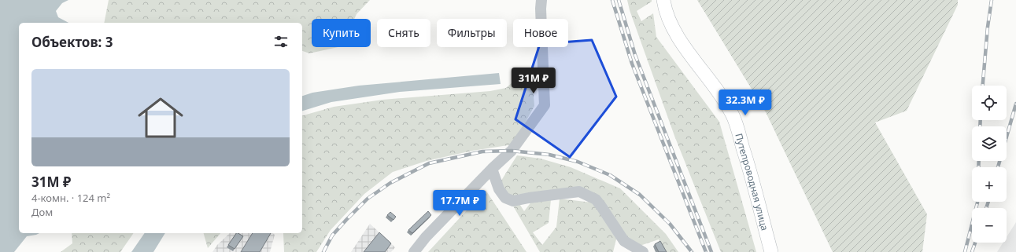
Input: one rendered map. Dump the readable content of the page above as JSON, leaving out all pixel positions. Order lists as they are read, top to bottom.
{
  "streets": {
    "main road": ["Путепроводная улица"]
  },
  "page": {
    "chip": [
      "Купить",
      "Снять",
      "Фильтры",
      "Новое"
    ],
    "heading": "Объектов: 3",
    "list": [
      {
        "name": "31M ₽",
        "note": "4-комн. · 124 m² · Дом"
      }
    ],
    "price": ["31M ₽", "32.3M ₽", "17.7M ₽"],
    "map_buttons": ["+", "−"]
  }
}
